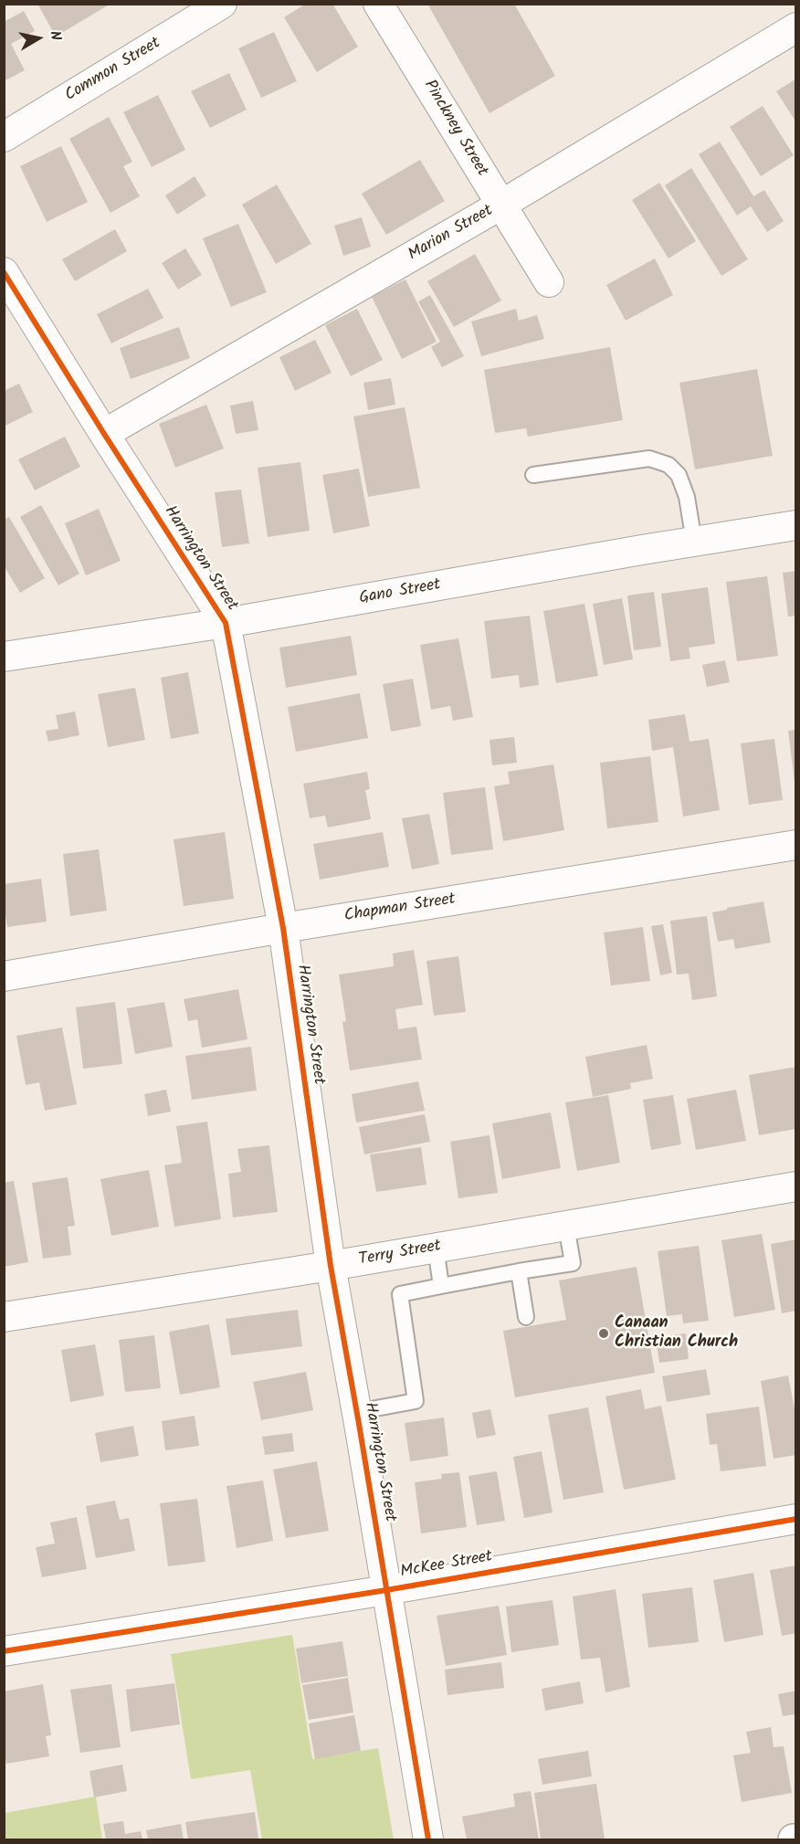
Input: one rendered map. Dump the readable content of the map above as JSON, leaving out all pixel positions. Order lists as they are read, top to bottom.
{
  "streets": {
    "street": [
      "Common Street",
      "Pinckney Street",
      "Marion Street",
      "Harrington Street",
      "Gano Street",
      "Chapman Street",
      "Terry Street",
      "McKee Street"
    ]
  },
  "crossings": [
    ["Pinckney Street", "Marion Street"],
    ["Marion Street", "Harrington Street"],
    ["Harrington Street", "Gano Street"],
    ["Harrington Street", "Chapman Street"],
    ["Harrington Street", "Terry Street"],
    ["Harrington Street", "McKee Street"]
  ],
  "places": ["Canaan Christian Church"],
  "north": "right"
}
